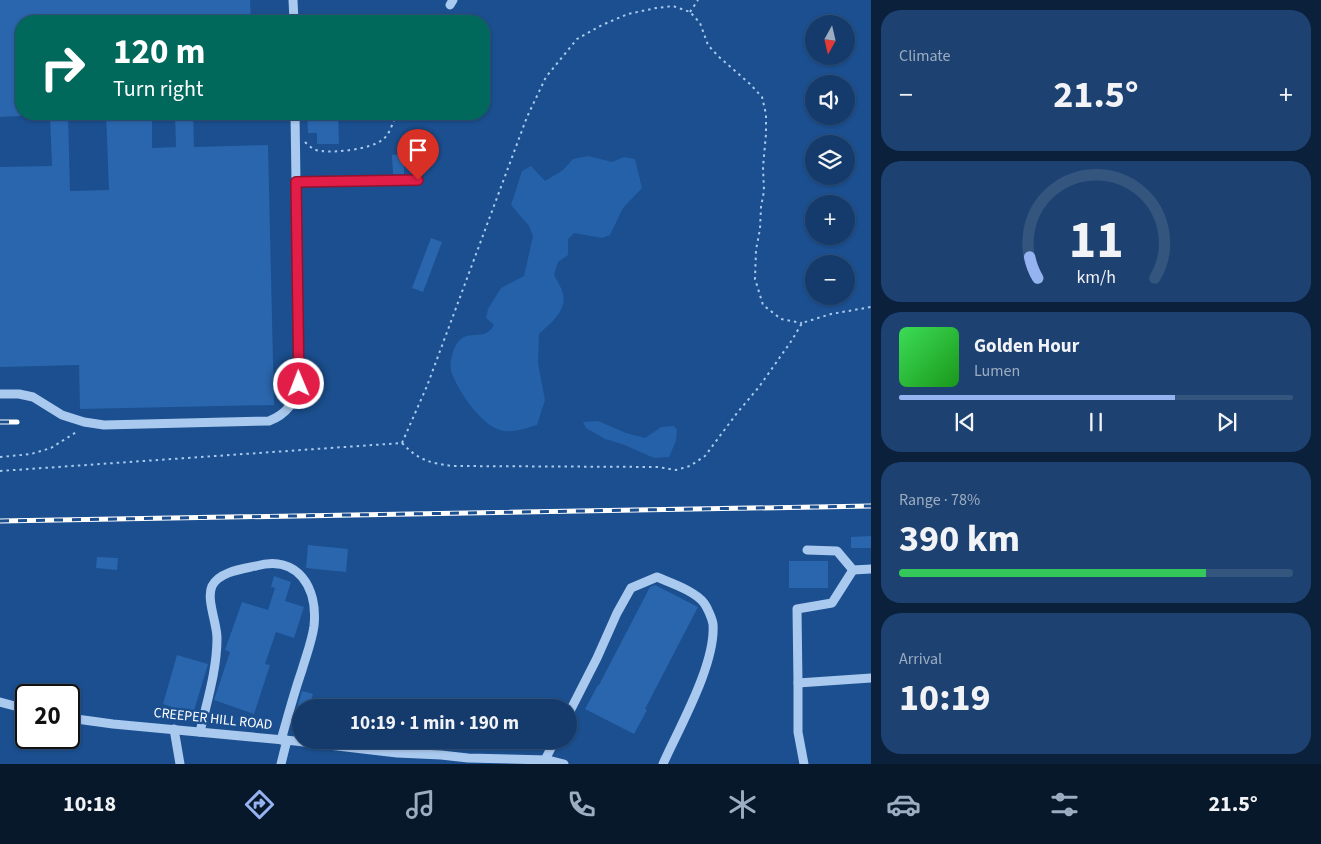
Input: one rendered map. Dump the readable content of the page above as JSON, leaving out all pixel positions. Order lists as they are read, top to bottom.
{
  "streets": {
    "street": ["CREEPER HILL ROAD"]
  },
  "north": "bottom",
  "page": {
    "tile": [
      "Climate",
      ["Range · 78%", "390 km"],
      ["Arrival", "10:19"]
    ],
    "map_buttons": ["+", "−"],
    "turn": ["120 m", "Turn right"],
    "heat": ["−", "21.5°", "+"],
    "song": ["Golden Hour", "Lumen"],
    "limit": "20",
    "trip": "10:19 · 1 min · 190 m",
    "tabs": ["10:18", "21.5°"],
    "gauge": ["11", "km/h"]
  }
}
